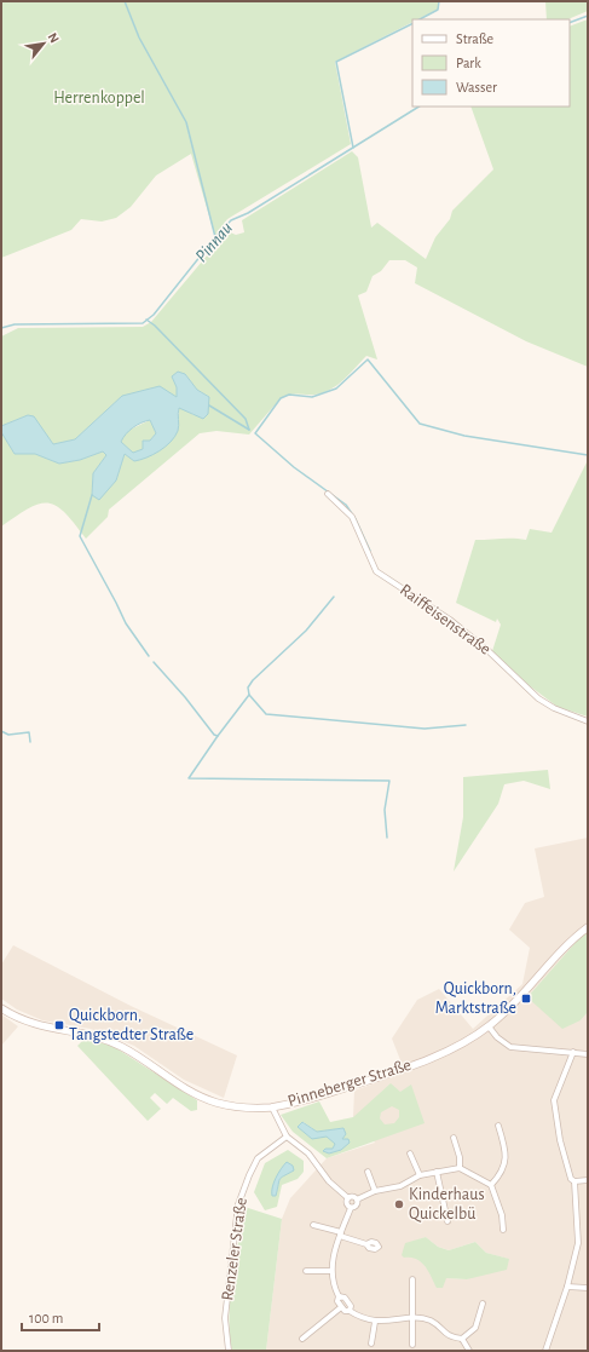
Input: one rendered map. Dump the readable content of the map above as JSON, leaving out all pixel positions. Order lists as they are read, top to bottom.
{
  "streets": {
    "main road": ["Pinneberger Straße"],
    "street": ["Raiffeisenstraße", "Renzeler Straße"]
  },
  "water": ["Pinnau"],
  "parks": ["Herrenkoppel"],
  "places": {
    "transit": ["Quickborn, Marktstraße", "Quickborn, Tangstedter Straße"],
    "other": ["Kinderhaus Quickelbü"]
  },
  "legend": ["Straße", "Park", "Wasser"],
  "scale_bar": "100 m",
  "north": "top right"
}
